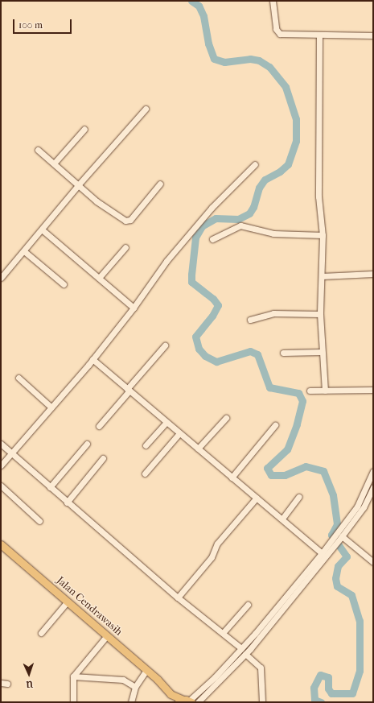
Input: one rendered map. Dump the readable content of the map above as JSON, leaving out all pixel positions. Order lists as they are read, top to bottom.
{
  "streets": {
    "main road": ["Jalan Cendrawasih"]
  },
  "scale_bar": "100 m",
  "north": "bottom"
}
